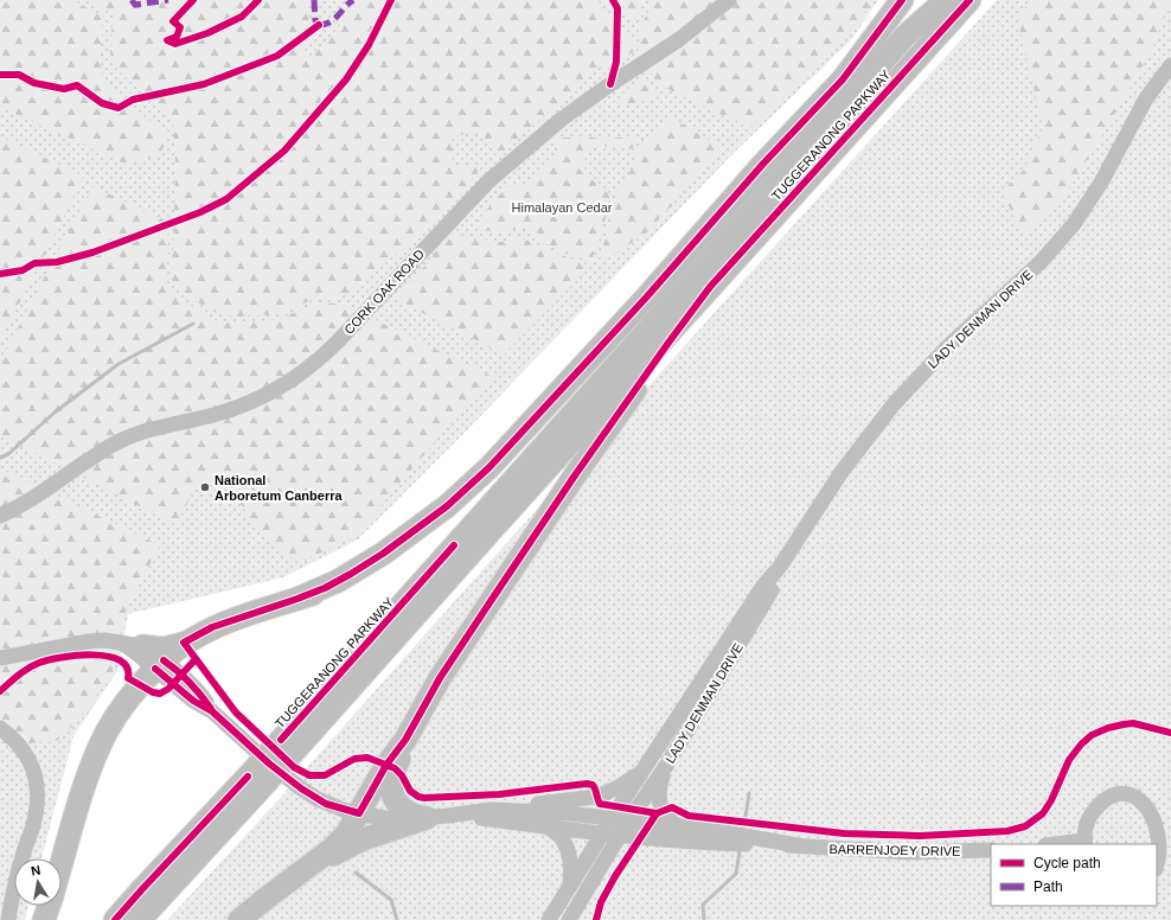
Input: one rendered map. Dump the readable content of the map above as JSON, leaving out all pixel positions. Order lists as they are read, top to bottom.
{
  "streets": {
    "highway": ["TUGGERANONG PARKWAY"],
    "street": ["CORK OAK ROAD", "LADY DENMAN DRIVE", "BARRENJOEY DRIVE"]
  },
  "crossings": [
    ["LADY DENMAN DRIVE", "BARRENJOEY DRIVE"]
  ],
  "parks": ["Himalayan Cedar"],
  "places": ["National Arboretum Canberra"],
  "legend": ["Cycle path", "Path"],
  "north": "top"
}
